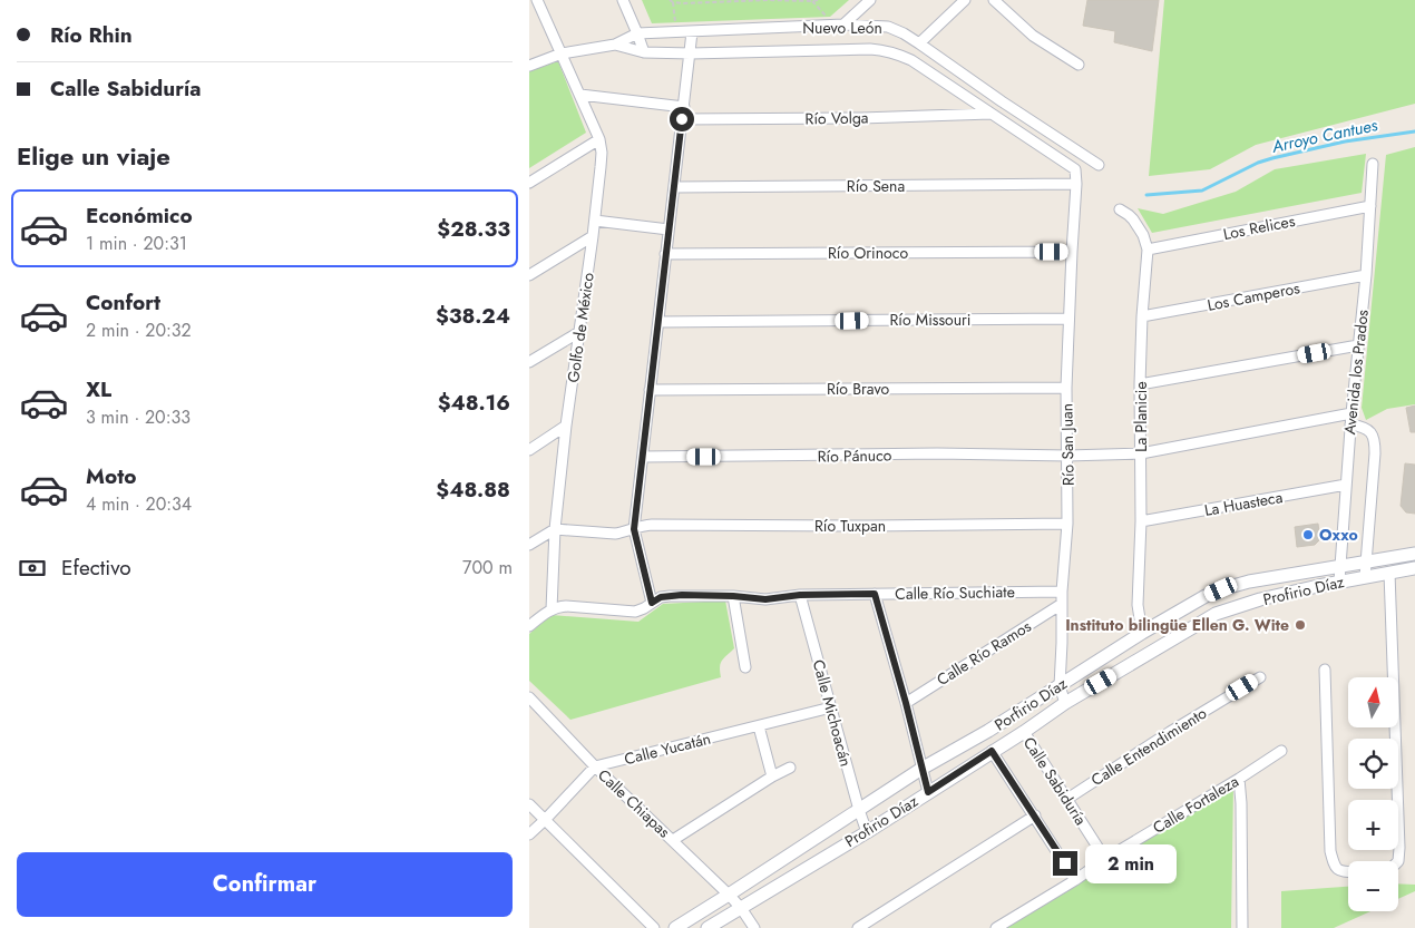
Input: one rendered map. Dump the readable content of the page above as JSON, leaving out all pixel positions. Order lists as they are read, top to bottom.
{
  "streets": {
    "street": [
      "Nuevo León",
      "Río Volga",
      "Río Sena",
      "Los Relices",
      "Río Orinoco",
      "Los Camperos",
      "Río Missouri",
      "Golfo de México",
      "Avenida los Prados",
      "Río Bravo",
      "La Planicie",
      "Río San Juan",
      "Río Pánuco",
      "La Huasteca",
      "Río Tuxpan",
      "Profirio Díaz",
      "Calle Río Suchiate",
      "Calle Río Ramos",
      "Porfirio Díaz",
      "Calle Michoacán",
      "Calle Entendimiento",
      "Calle Yucatán",
      "Calle Sabiduría",
      "Calle Chiapas",
      "Calle Fortaleza"
    ]
  },
  "crossings": [
    ["Nuevo León", "Río Volga"],
    ["Nuevo León", "Golfo de México"],
    ["Río Sena", "Río San Juan"],
    ["Los Relices", "Avenida los Prados"],
    ["Los Relices", "La Planicie"],
    ["Río Orinoco", "Río San Juan"],
    ["Los Camperos", "Avenida los Prados"],
    ["Los Camperos", "La Planicie"],
    ["Río Missouri", "Río San Juan"],
    ["Golfo de México", "Río Tuxpan"],
    ["Golfo de México", "Calle Río Suchiate"],
    ["Avenida los Prados", "Río Pánuco"],
    ["Avenida los Prados", "La Huasteca"],
    ["Avenida los Prados", "Profirio Díaz"],
    ["Avenida los Prados", "Porfirio Díaz"],
    ["Río Bravo", "Río San Juan"],
    ["La Planicie", "Río Pánuco"],
    ["La Planicie", "La Huasteca"],
    ["La Planicie", "Porfirio Díaz"],
    ["Río San Juan", "Río Pánuco"],
    ["Río San Juan", "Río Tuxpan"],
    ["Río San Juan", "Profirio Díaz"],
    ["Río San Juan", "Calle Río Suchiate"],
    ["Río San Juan", "Calle Río Ramos"],
    ["Río San Juan", "Porfirio Díaz"],
    ["Profirio Díaz", "Calle Michoacán"],
    ["Profirio Díaz", "Calle Sabiduría"],
    ["Profirio Díaz", "Calle Chiapas"],
    ["Calle Río Suchiate", "Calle Michoacán"],
    ["Porfirio Díaz", "Calle Michoacán"],
    ["Porfirio Díaz", "Calle Chiapas"],
    ["Calle Michoacán", "Calle Yucatán"],
    ["Calle Entendimiento", "Calle Sabiduría"],
    ["Calle Yucatán", "Calle Chiapas"],
    ["Calle Sabiduría", "Calle Fortaleza"]
  ],
  "water": ["Arroyo Cantues"],
  "places": ["Oxxo", "Instituto bilingüe Ellen G. Wite"],
  "north": "top",
  "page": {
    "banner": ["Río Rhin", "Calle Sabiduría"],
    "heading": "Elige un viaje",
    "list": [
      {
        "name": "Económico",
        "note": "1 min · 20:31",
        "value": "$28.33"
      },
      {
        "name": "Confort",
        "note": "2 min · 20:32",
        "value": "$38.24"
      },
      {
        "name": "XL",
        "note": "3 min · 20:33",
        "value": "$48.16"
      },
      {
        "name": "Moto",
        "note": "4 min · 20:34",
        "value": "$48.88"
      }
    ],
    "pay": ["Efectivo", "700 m"],
    "map_buttons": ["+", "−"],
    "buttons": "Confirmar",
    "bubble": "2 min"
  }
}
